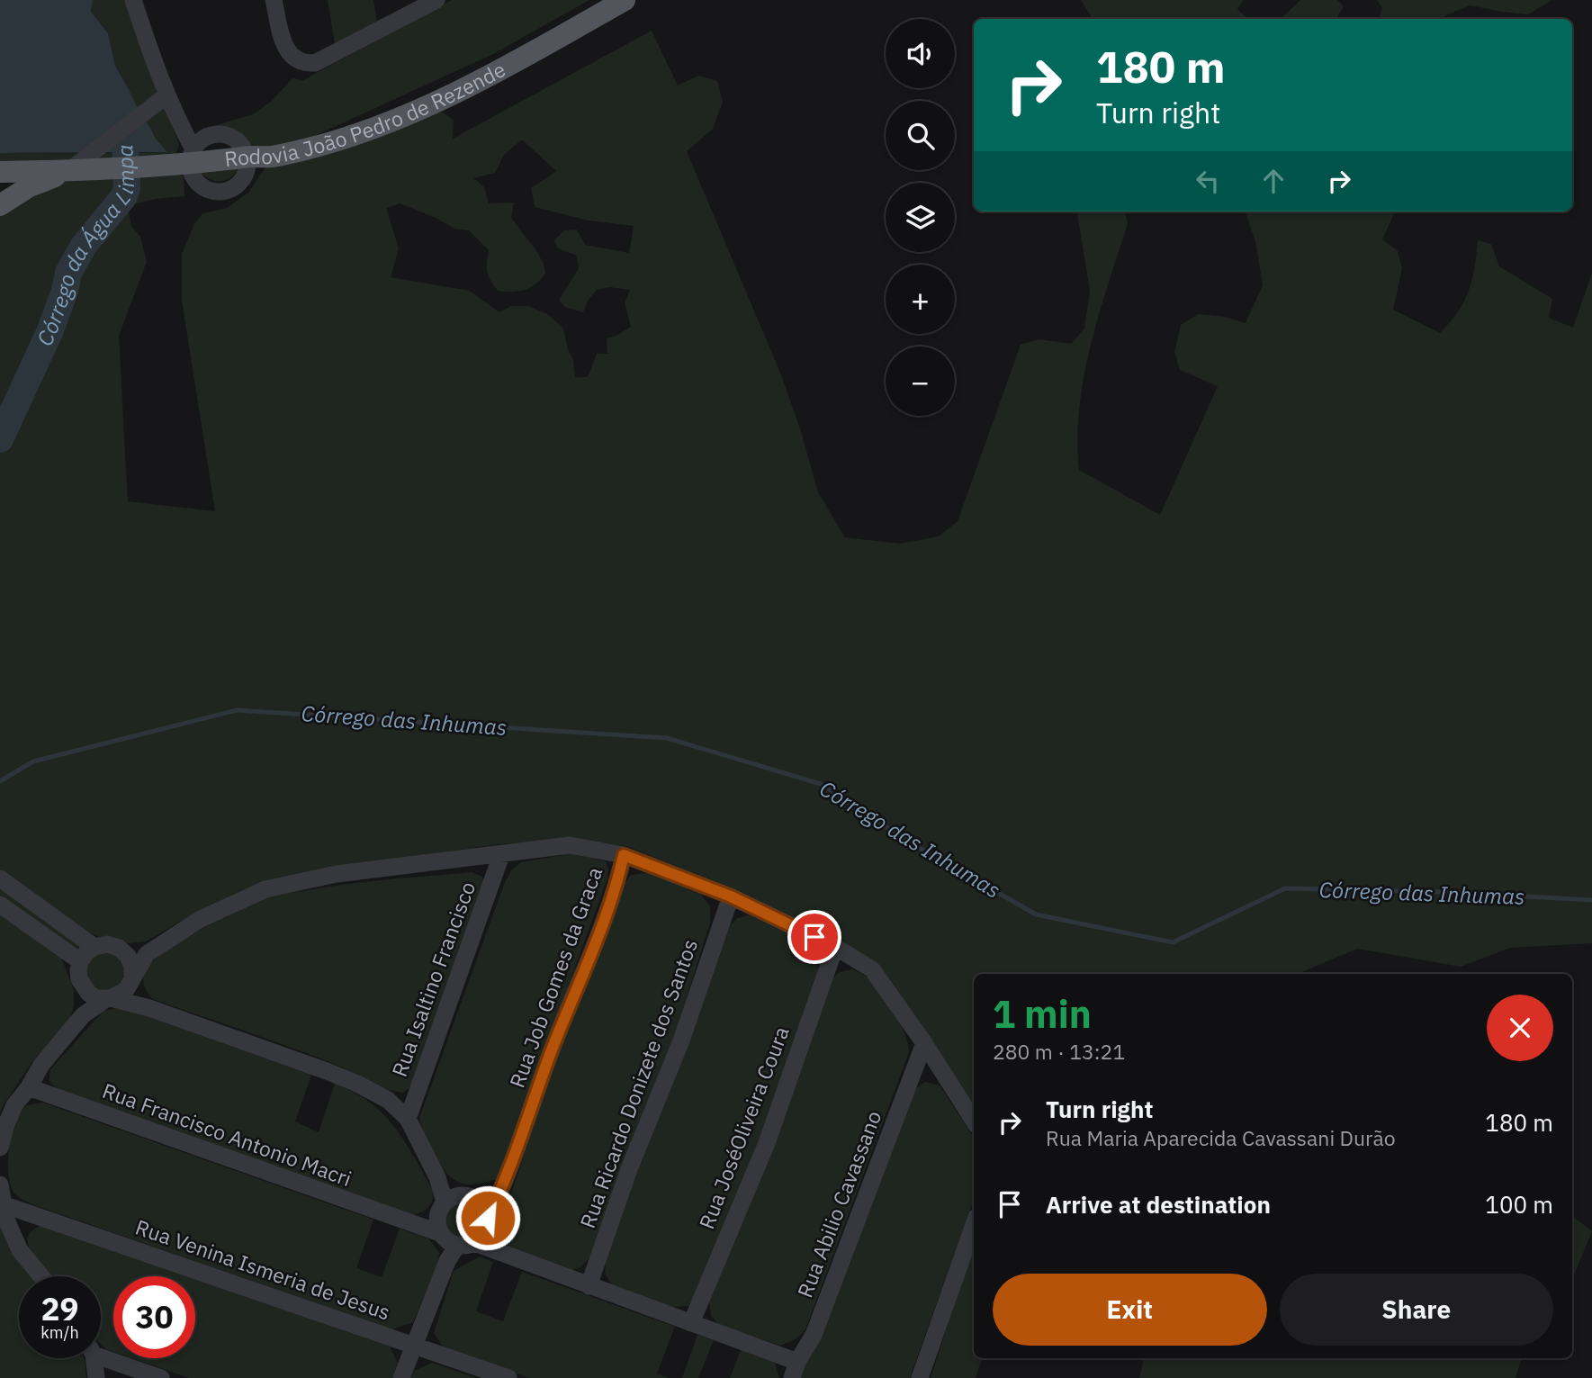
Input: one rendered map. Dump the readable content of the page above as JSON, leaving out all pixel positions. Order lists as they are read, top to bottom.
{
  "streets": {
    "main road": ["Rodovia João Pedro de Rezende"],
    "street": [
      "Rua Job Gomes da Graca",
      "Rua Isaltino Francisco",
      "Rua Ricardo Donizete dos Santos",
      "Rua JoséOliveira Coura",
      "Rua Francisco Antonio Macri",
      "Rua Abilio Cavassano",
      "Rua Venina Ismeria de Jesus"
    ]
  },
  "crossings": [
    ["Rua Job Gomes da Graca", "Rua Francisco Antonio Macri"]
  ],
  "water": ["Córrego da Água Limpa", "Córrego das Inhumas"],
  "page": {
    "map_buttons": ["+", "−"],
    "turn": ["180 m", "Turn right"],
    "heading": ["1 min", "280 m · 13:21"],
    "list": [
      {
        "name": "Turn right",
        "note": "Rua Maria Aparecida Cavassani Durão",
        "value": "180 m"
      },
      {
        "name": "Arrive at destination",
        "value": "100 m"
      }
    ],
    "buttons": ["Exit", "Share"],
    "speed": "29 km/h",
    "limit": "30"
  }
}
